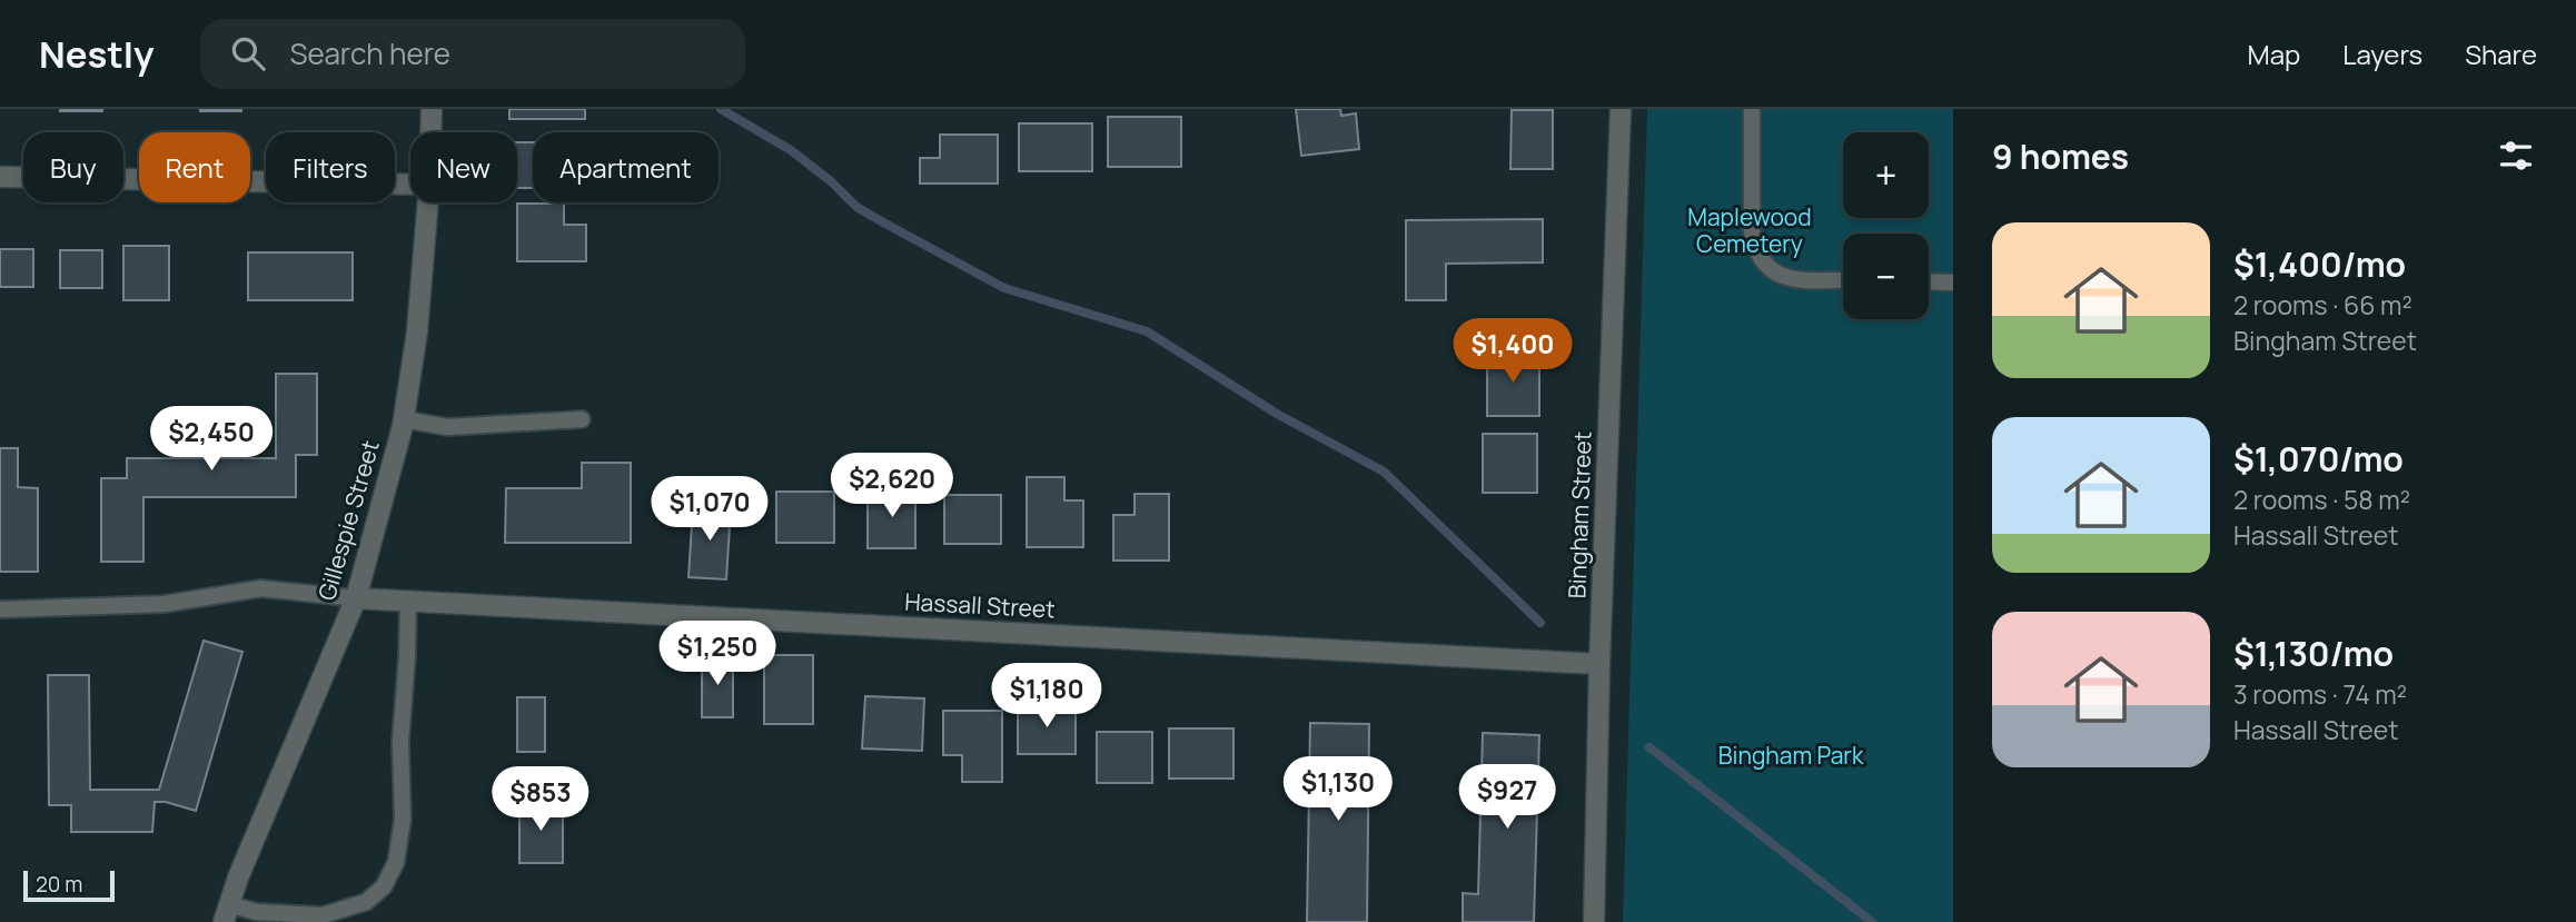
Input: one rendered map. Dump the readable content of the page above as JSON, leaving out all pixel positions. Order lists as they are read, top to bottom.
{
  "streets": {
    "street": ["Bingham Street", "Gillespie Street", "Hassall Street"]
  },
  "crossings": [
    ["Bingham Street", "Hassall Street"],
    ["Gillespie Street", "Hassall Street"]
  ],
  "parks": ["Maplewood Cemetery", "Bingham Park"],
  "scale_bar": "20 m",
  "page": {
    "header": "Nestly",
    "search": "Search here",
    "nav": ["Map", "Layers", "Share"],
    "heading": "9 homes",
    "map_buttons": ["+", "−"],
    "chip": [
      "Buy",
      "Rent",
      "Filters",
      "New",
      "Apartment"
    ],
    "list": [
      {
        "name": "$1,400/mo",
        "note": "2 rooms · 66 m² · Bingham Street"
      },
      {
        "name": "$1,070/mo",
        "note": "2 rooms · 58 m² · Hassall Street"
      },
      {
        "name": "$1,130/mo",
        "note": "3 rooms · 74 m² · Hassall Street"
      }
    ],
    "price": [
      "$1,400",
      "$2,450",
      "$2,620",
      "$1,070",
      "$1,250",
      "$1,180",
      "$1,130",
      "$927",
      "$853"
    ],
    "scale": "20 m"
  }
}
